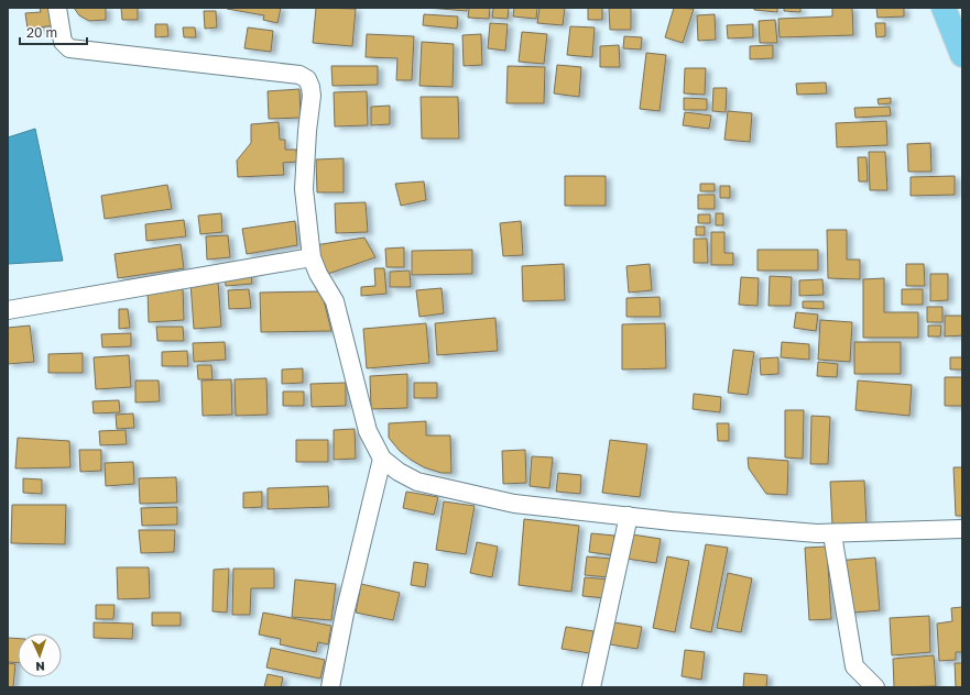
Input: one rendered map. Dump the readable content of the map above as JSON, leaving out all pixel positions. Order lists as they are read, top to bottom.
{
  "scale_bar": "20 m",
  "north": "bottom"
}
